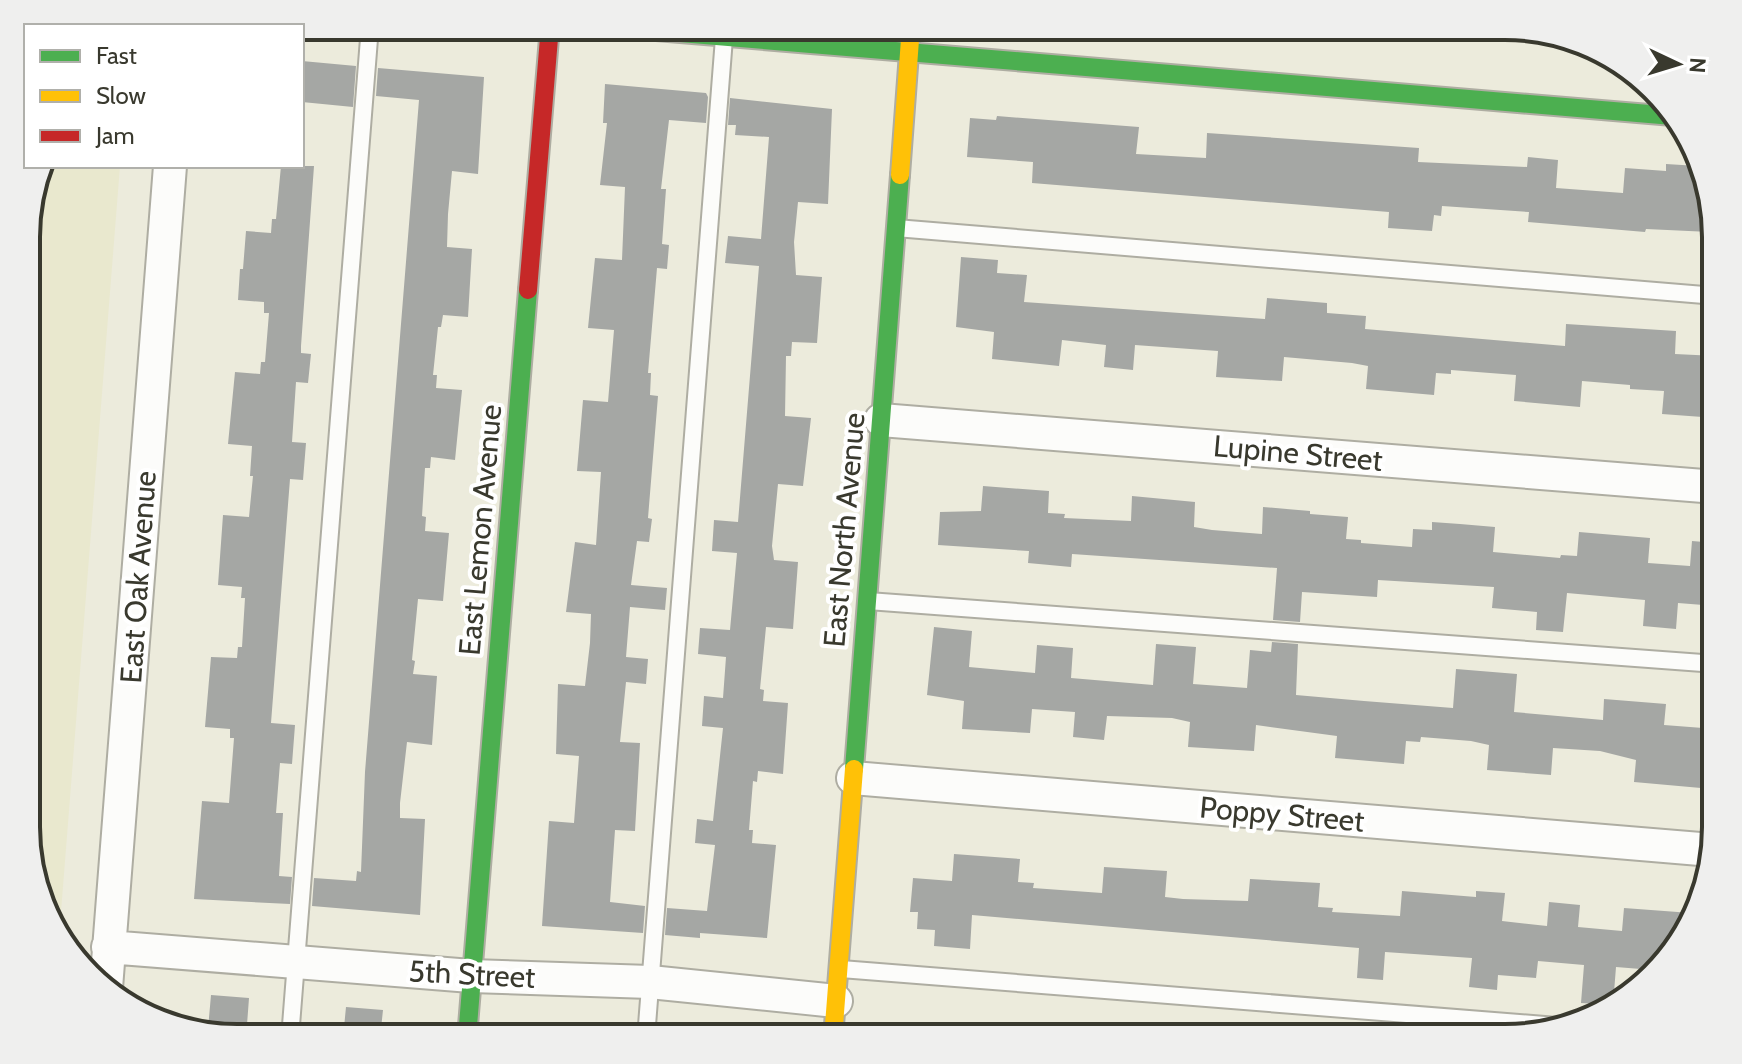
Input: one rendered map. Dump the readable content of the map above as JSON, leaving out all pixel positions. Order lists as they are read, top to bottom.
{
  "streets": {
    "street": [
      "Lupine Street",
      "East Lemon Avenue",
      "East North Avenue",
      "East Oak Avenue",
      "Poppy Street",
      "5th Street"
    ]
  },
  "crossings": [
    ["Lupine Street", "East North Avenue"],
    ["East Lemon Avenue", "5th Street"],
    ["East North Avenue", "Poppy Street"],
    ["East North Avenue", "5th Street"],
    ["East Oak Avenue", "5th Street"]
  ],
  "legend": ["Fast", "Slow", "Jam"],
  "north": "right"
}
